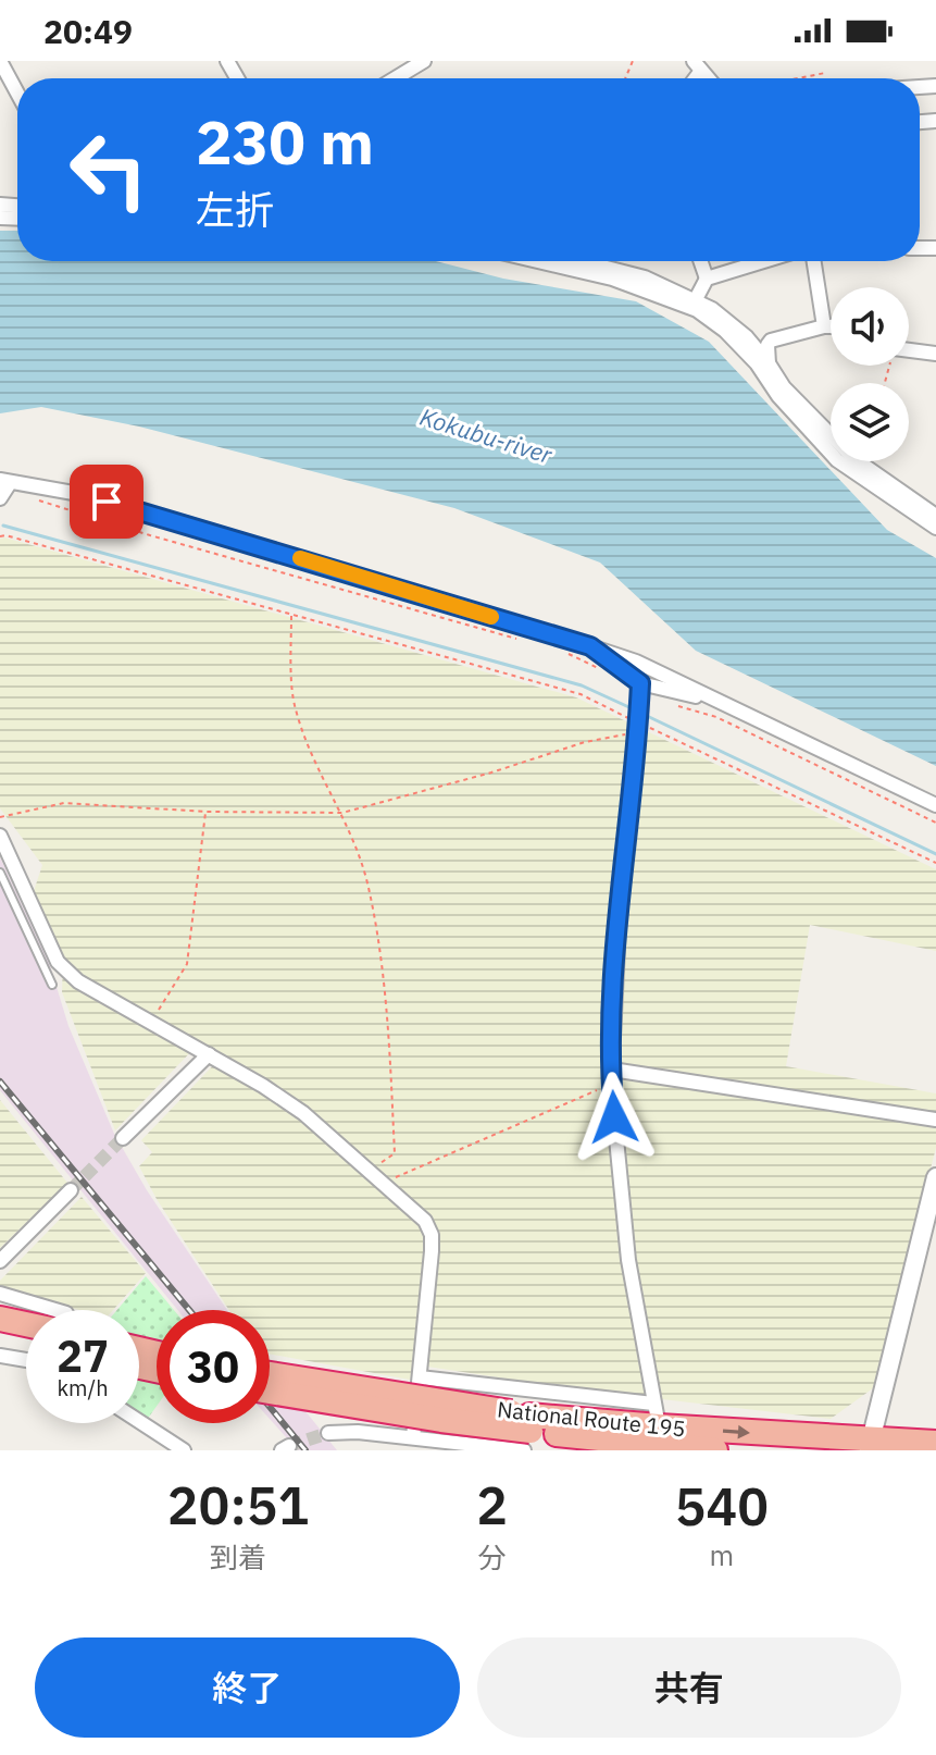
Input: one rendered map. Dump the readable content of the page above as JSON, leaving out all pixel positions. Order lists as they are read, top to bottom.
{
  "streets": {
    "highway": ["National Route 195"]
  },
  "water": ["Kokubu-river"],
  "page": {
    "status": "20:49",
    "turn": ["230 m", "左折"],
    "speed": "27 km/h",
    "limit": "30",
    "eta": [
      "20:51",
      "到着",
      "2",
      "分",
      "540",
      "m"
    ],
    "buttons": ["終了", "共有"]
  }
}
